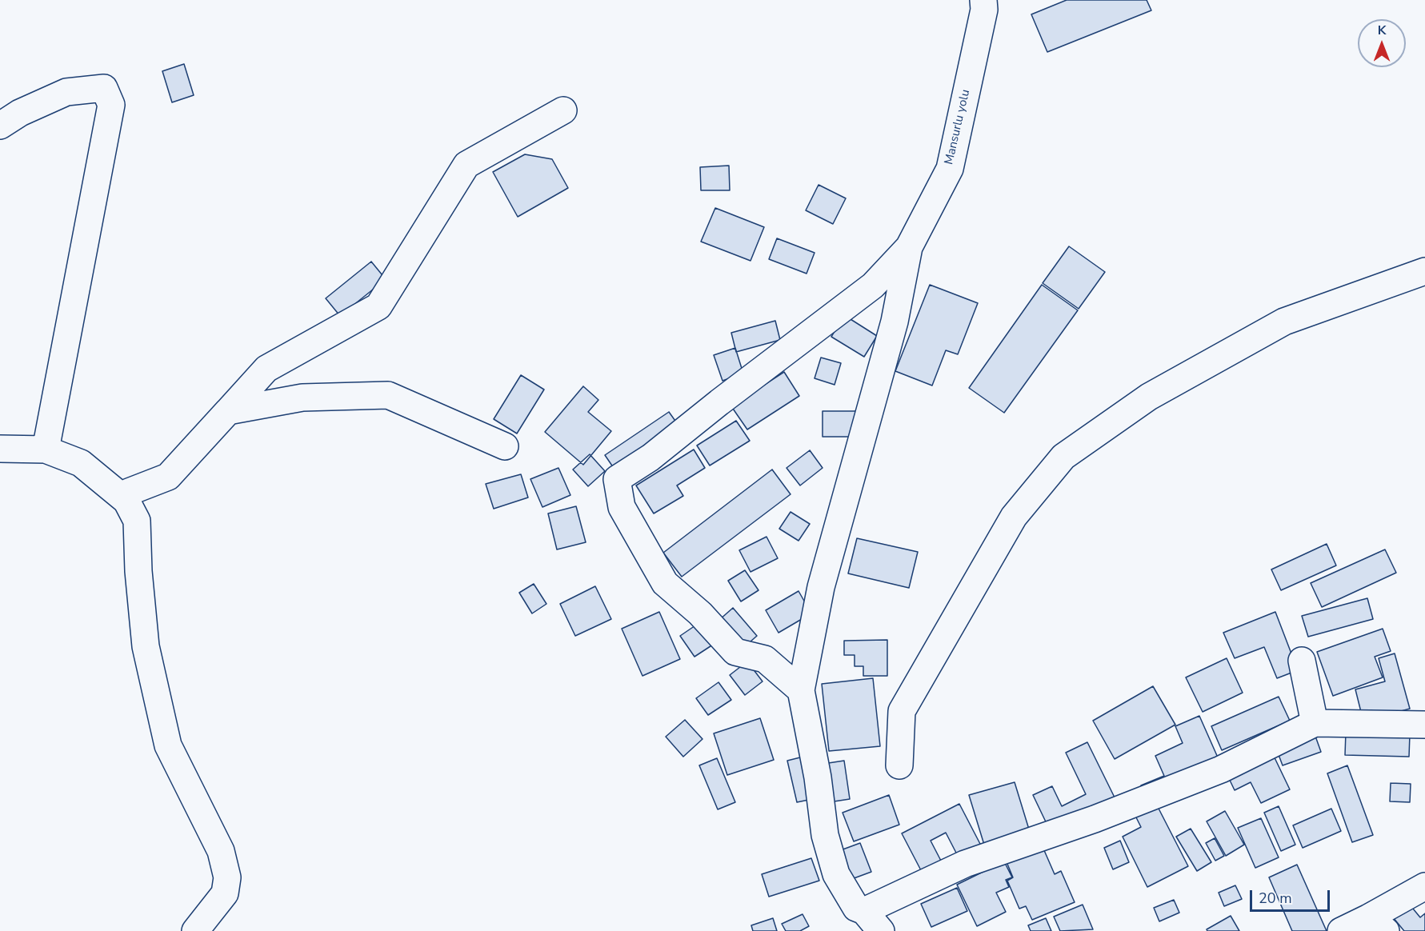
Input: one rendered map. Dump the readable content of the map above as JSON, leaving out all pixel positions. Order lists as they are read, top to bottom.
{
  "streets": {
    "street": ["Mansurlu yolu"]
  },
  "scale_bar": "20 m",
  "north": "top"
}
